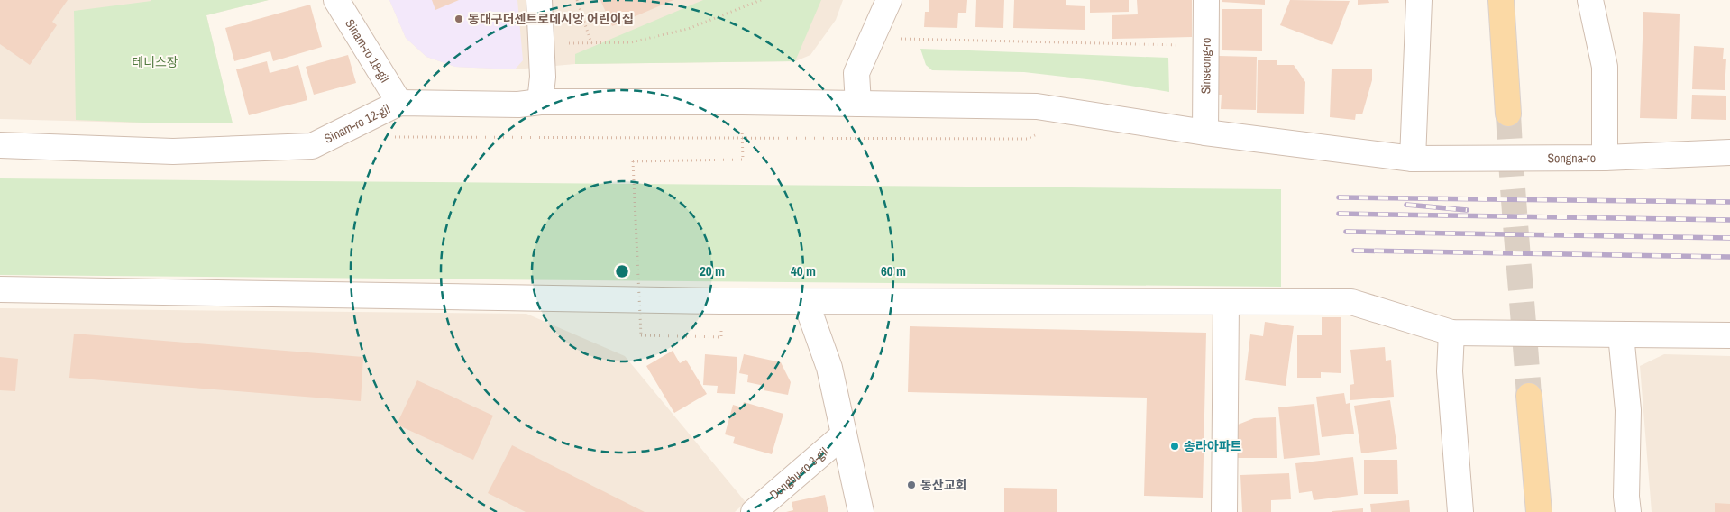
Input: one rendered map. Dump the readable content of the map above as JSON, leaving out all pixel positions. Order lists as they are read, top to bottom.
{
  "streets": {
    "street": [
      "Sinam-ro 18-gil",
      "Sinseong-ro",
      "Sinam-ro 12-gil",
      "Songna-ro",
      "Dongbu-ro 3-gil"
    ]
  },
  "crossings": [
    ["Sinam-ro 18-gil", "Sinam-ro 12-gil"],
    ["Sinseong-ro", "Sinam-ro 12-gil"],
    ["Sinseong-ro", "Songna-ro"],
    ["Sinam-ro 12-gil", "Songna-ro"]
  ],
  "parks": ["테니스장"],
  "places": ["동대구더센트로데시앙 어린이집", "송라아파트", "동산교회"],
  "rings": ["20 m", "40 m", "60 m"]
}
